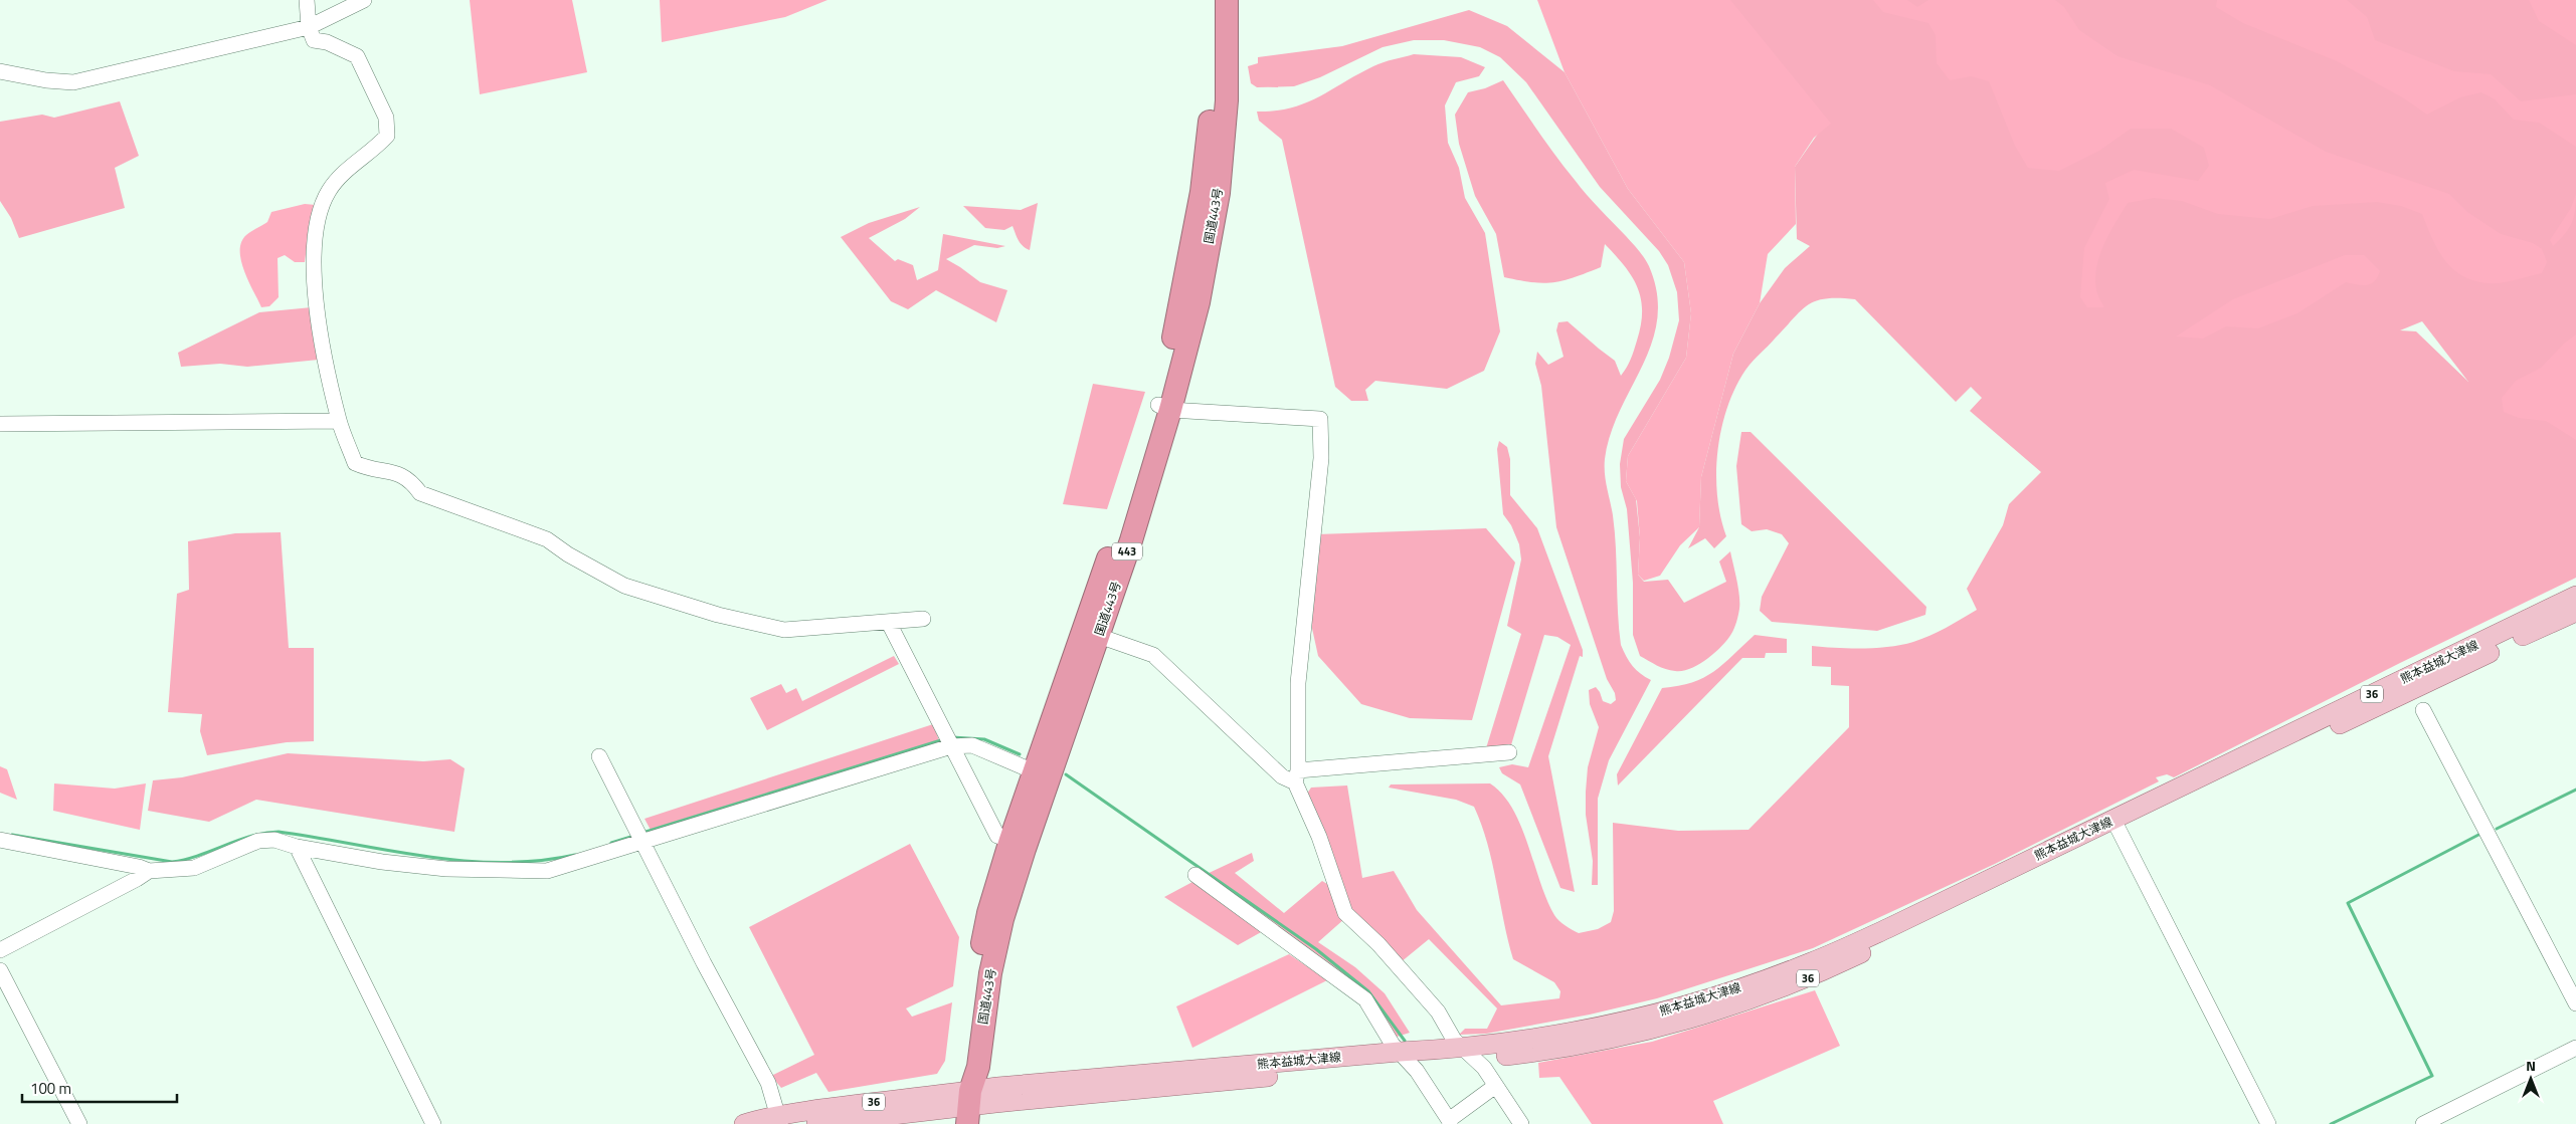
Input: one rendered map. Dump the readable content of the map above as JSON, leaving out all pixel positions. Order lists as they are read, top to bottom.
{
  "streets": {
    "highway": ["国道443号", "443"],
    "main road": ["熊本益城大津線", "36"]
  },
  "crossings": [
    ["国道443号", "熊本益城大津線"]
  ],
  "scale_bar": "100 m",
  "north": "top"
}
